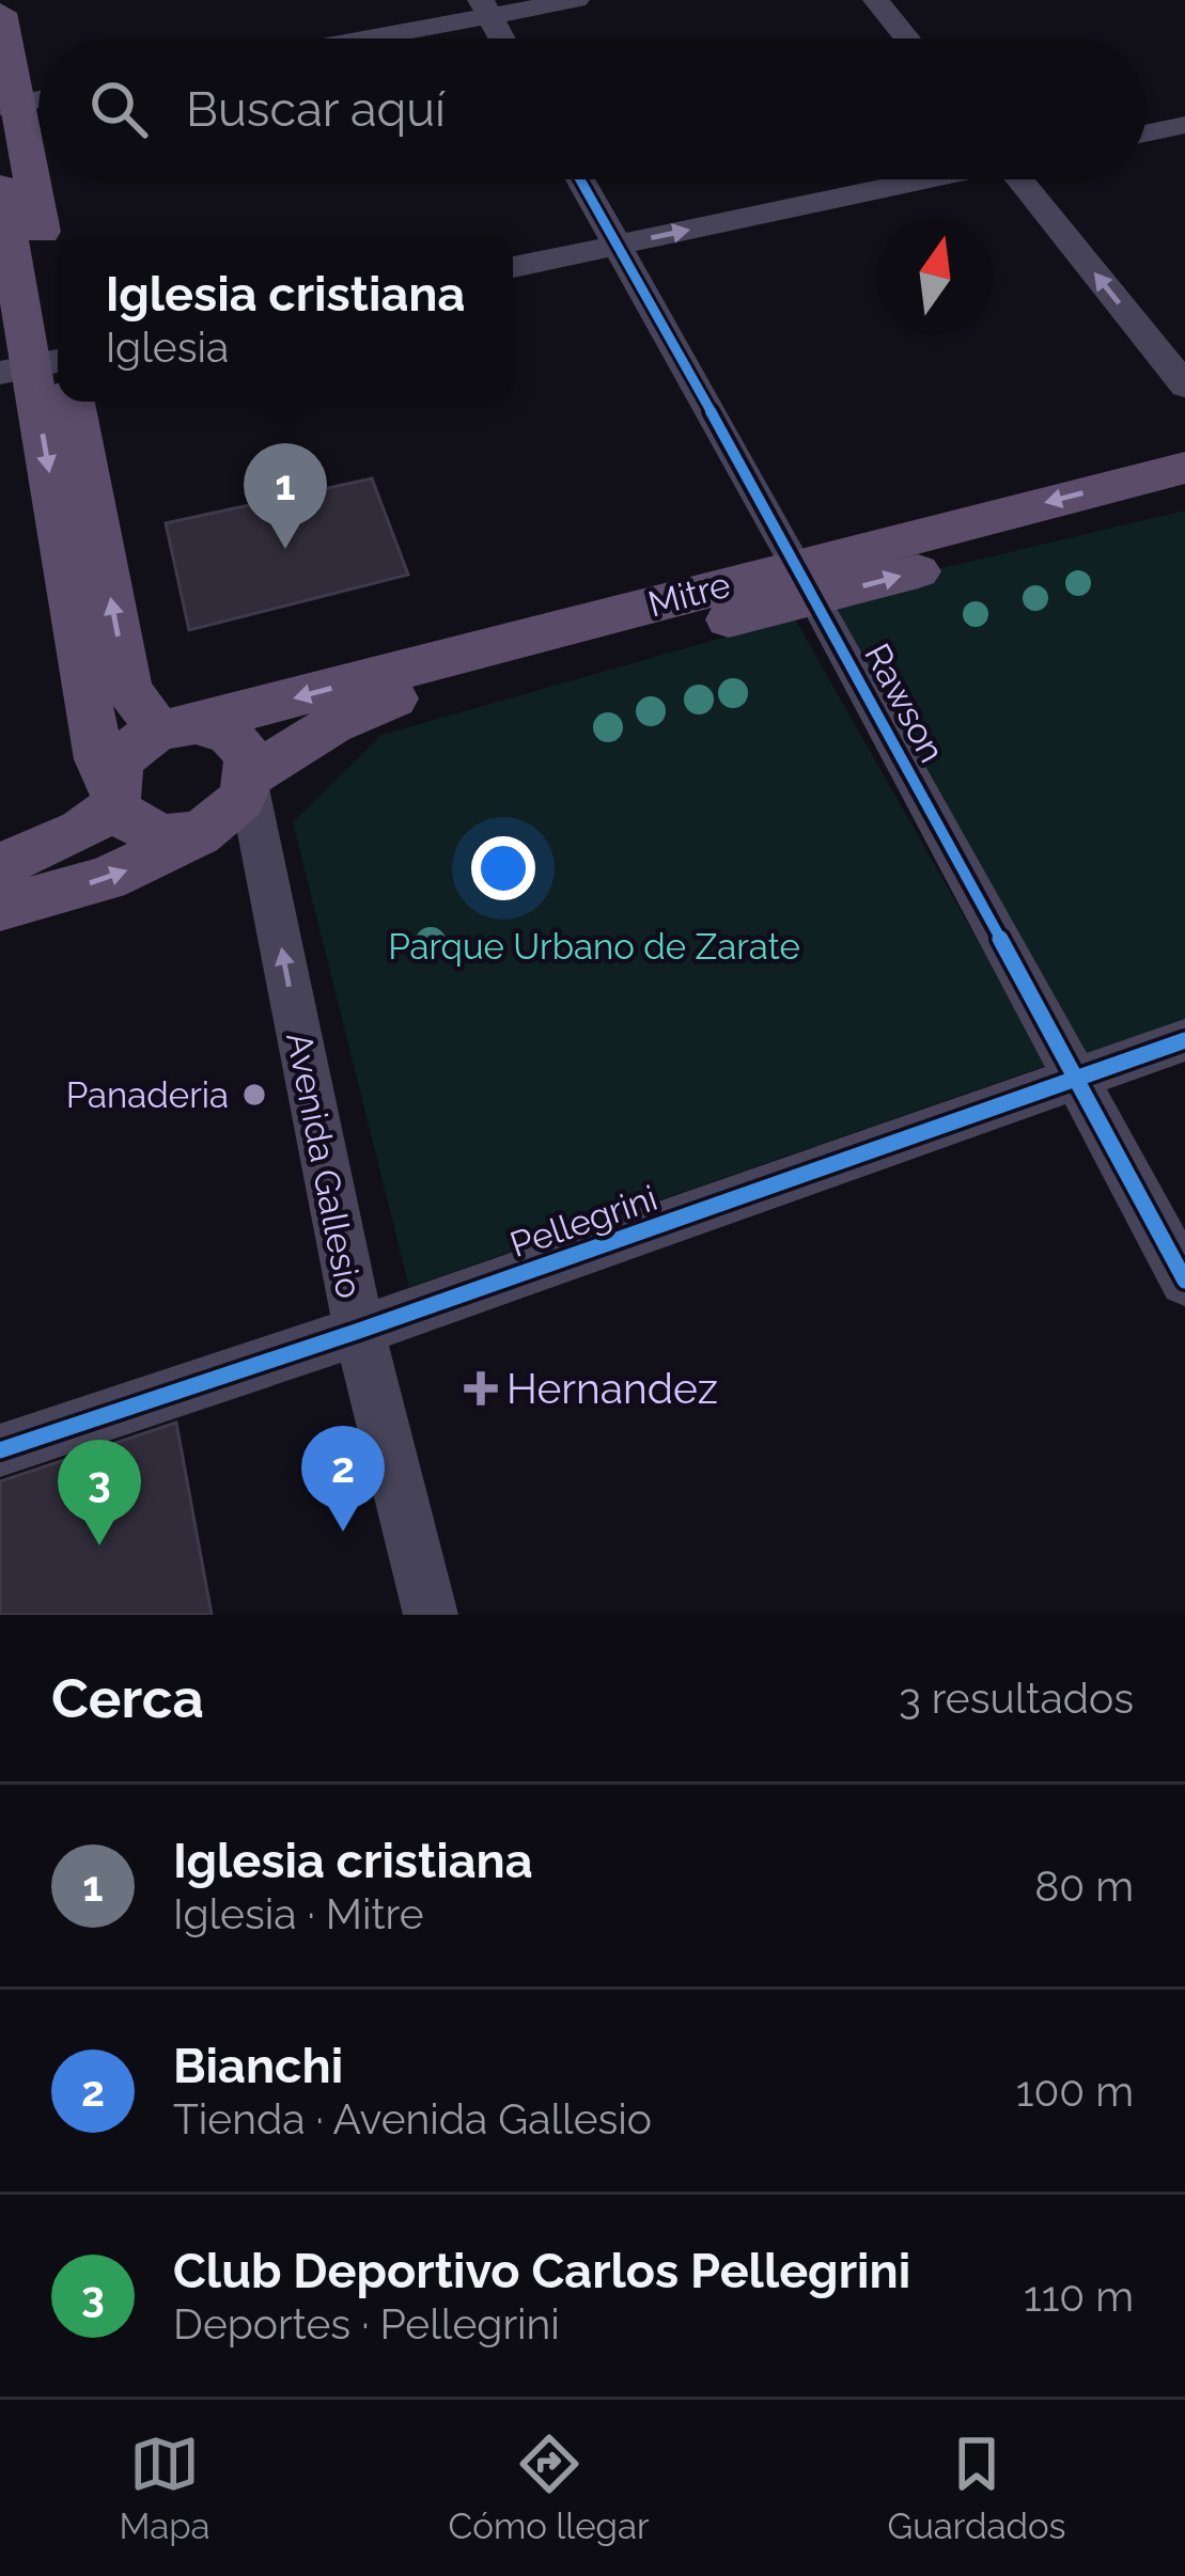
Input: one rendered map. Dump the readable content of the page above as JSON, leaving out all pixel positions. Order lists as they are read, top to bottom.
{
  "streets": {
    "main road": ["Mitre"],
    "street": ["Rawson", "Avenida Gallesio", "Pellegrini"]
  },
  "crossings": [
    ["Mitre", "Rawson"],
    ["Mitre", "Avenida Gallesio"],
    ["Rawson", "Pellegrini"],
    ["Avenida Gallesio", "Pellegrini"]
  ],
  "one_way": ["Avenida Gallesio"],
  "parks": ["Parque Urbano de Zarate"],
  "places": {
    "other": ["Panaderia"],
    "health": ["Hernandez"]
  },
  "north": "top",
  "page": {
    "search": "Buscar aquí",
    "popup": ["Iglesia cristiana", "Iglesia"],
    "pins": ["1", "2", "3"],
    "heading": ["Cerca", "3 resultados"],
    "list": [
      {
        "mark": "1",
        "name": "Iglesia cristiana",
        "note": "Iglesia · Mitre",
        "value": "80 m"
      },
      {
        "mark": "2",
        "name": "Bianchi",
        "note": "Tienda · Avenida Gallesio",
        "value": "100 m"
      },
      {
        "mark": "3",
        "name": "Club Deportivo Carlos Pellegrini",
        "note": "Deportes · Pellegrini",
        "value": "110 m"
      }
    ],
    "nav": ["Mapa", "Cómo llegar", "Guardados"]
  }
}
